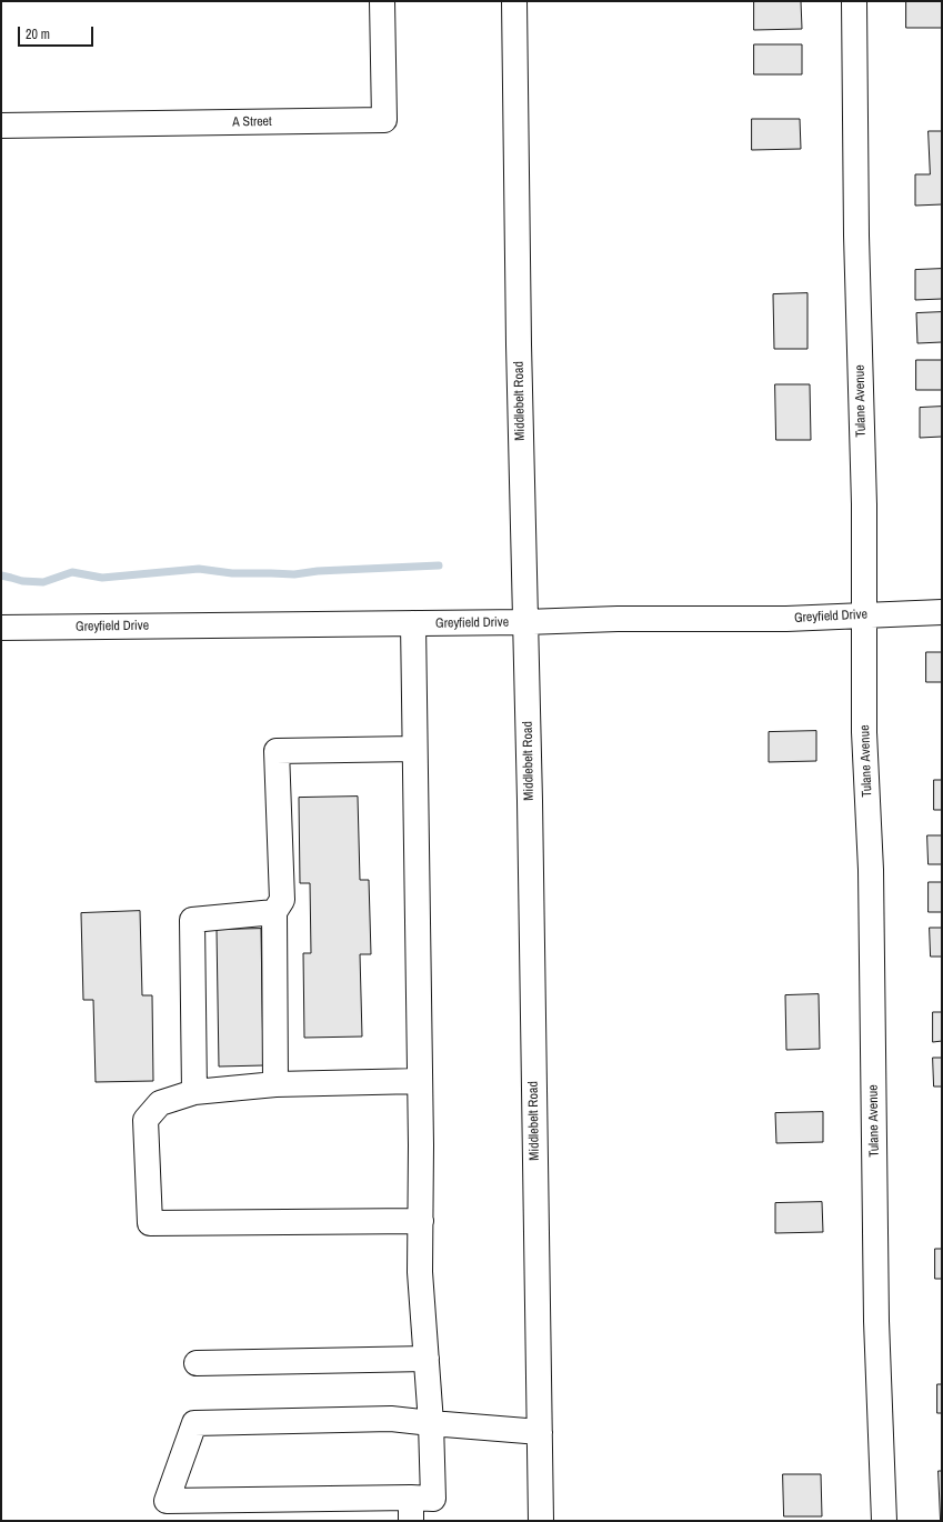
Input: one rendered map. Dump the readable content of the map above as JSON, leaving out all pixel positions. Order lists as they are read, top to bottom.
{
  "streets": {
    "street": [
      "A Street",
      "Middlebelt Road",
      "Tulane Avenue",
      "Greyfield Drive"
    ]
  },
  "crossings": [
    ["Middlebelt Road", "Greyfield Drive"],
    ["Tulane Avenue", "Greyfield Drive"]
  ],
  "scale_bar": "20 m"
}
